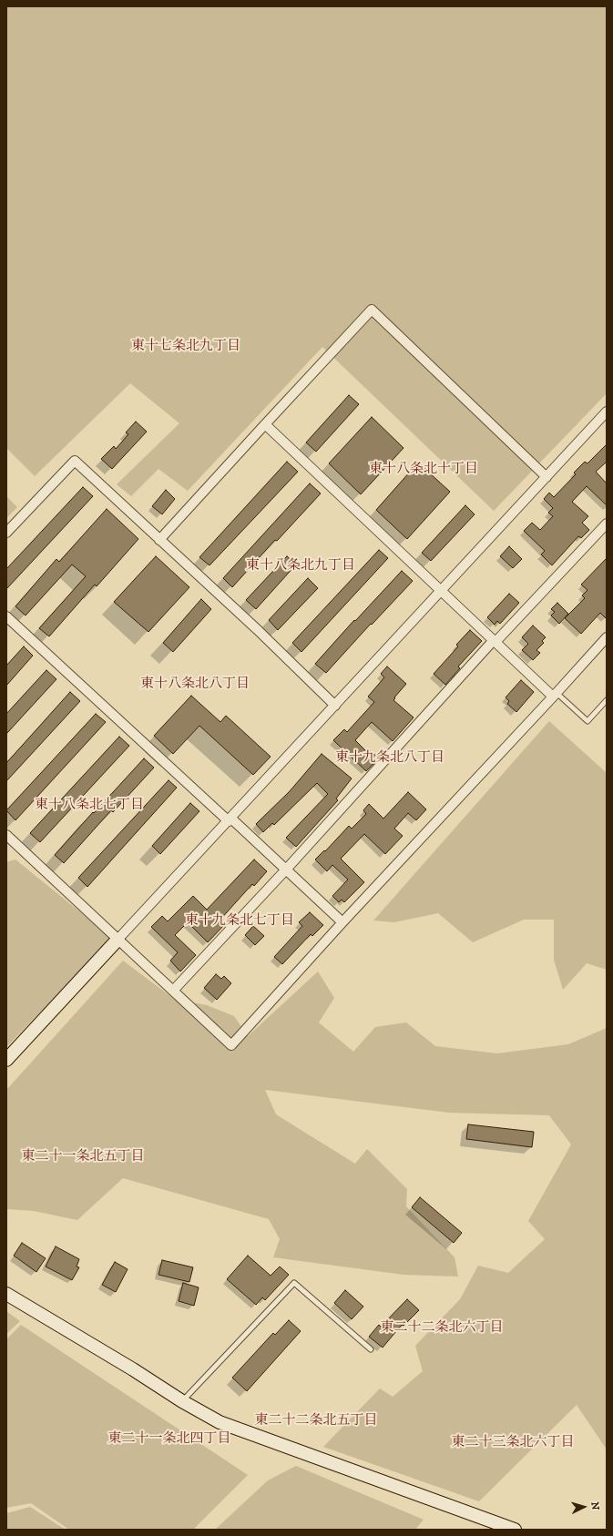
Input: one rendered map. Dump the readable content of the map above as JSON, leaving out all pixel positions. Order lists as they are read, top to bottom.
{
  "districts": [
    "東十七条北九丁目",
    "東十八条北十丁目",
    "東十八条北九丁目",
    "東十八条北八丁目",
    "東十九条北八丁目",
    "東十八条北七丁目",
    "東十九条北七丁目",
    "東二十一条北五丁目",
    "東二十二条北六丁目",
    "東二十二条北五丁目",
    "東二十一条北四丁目",
    "東二十三条北六丁目"
  ],
  "north": "right"
}
